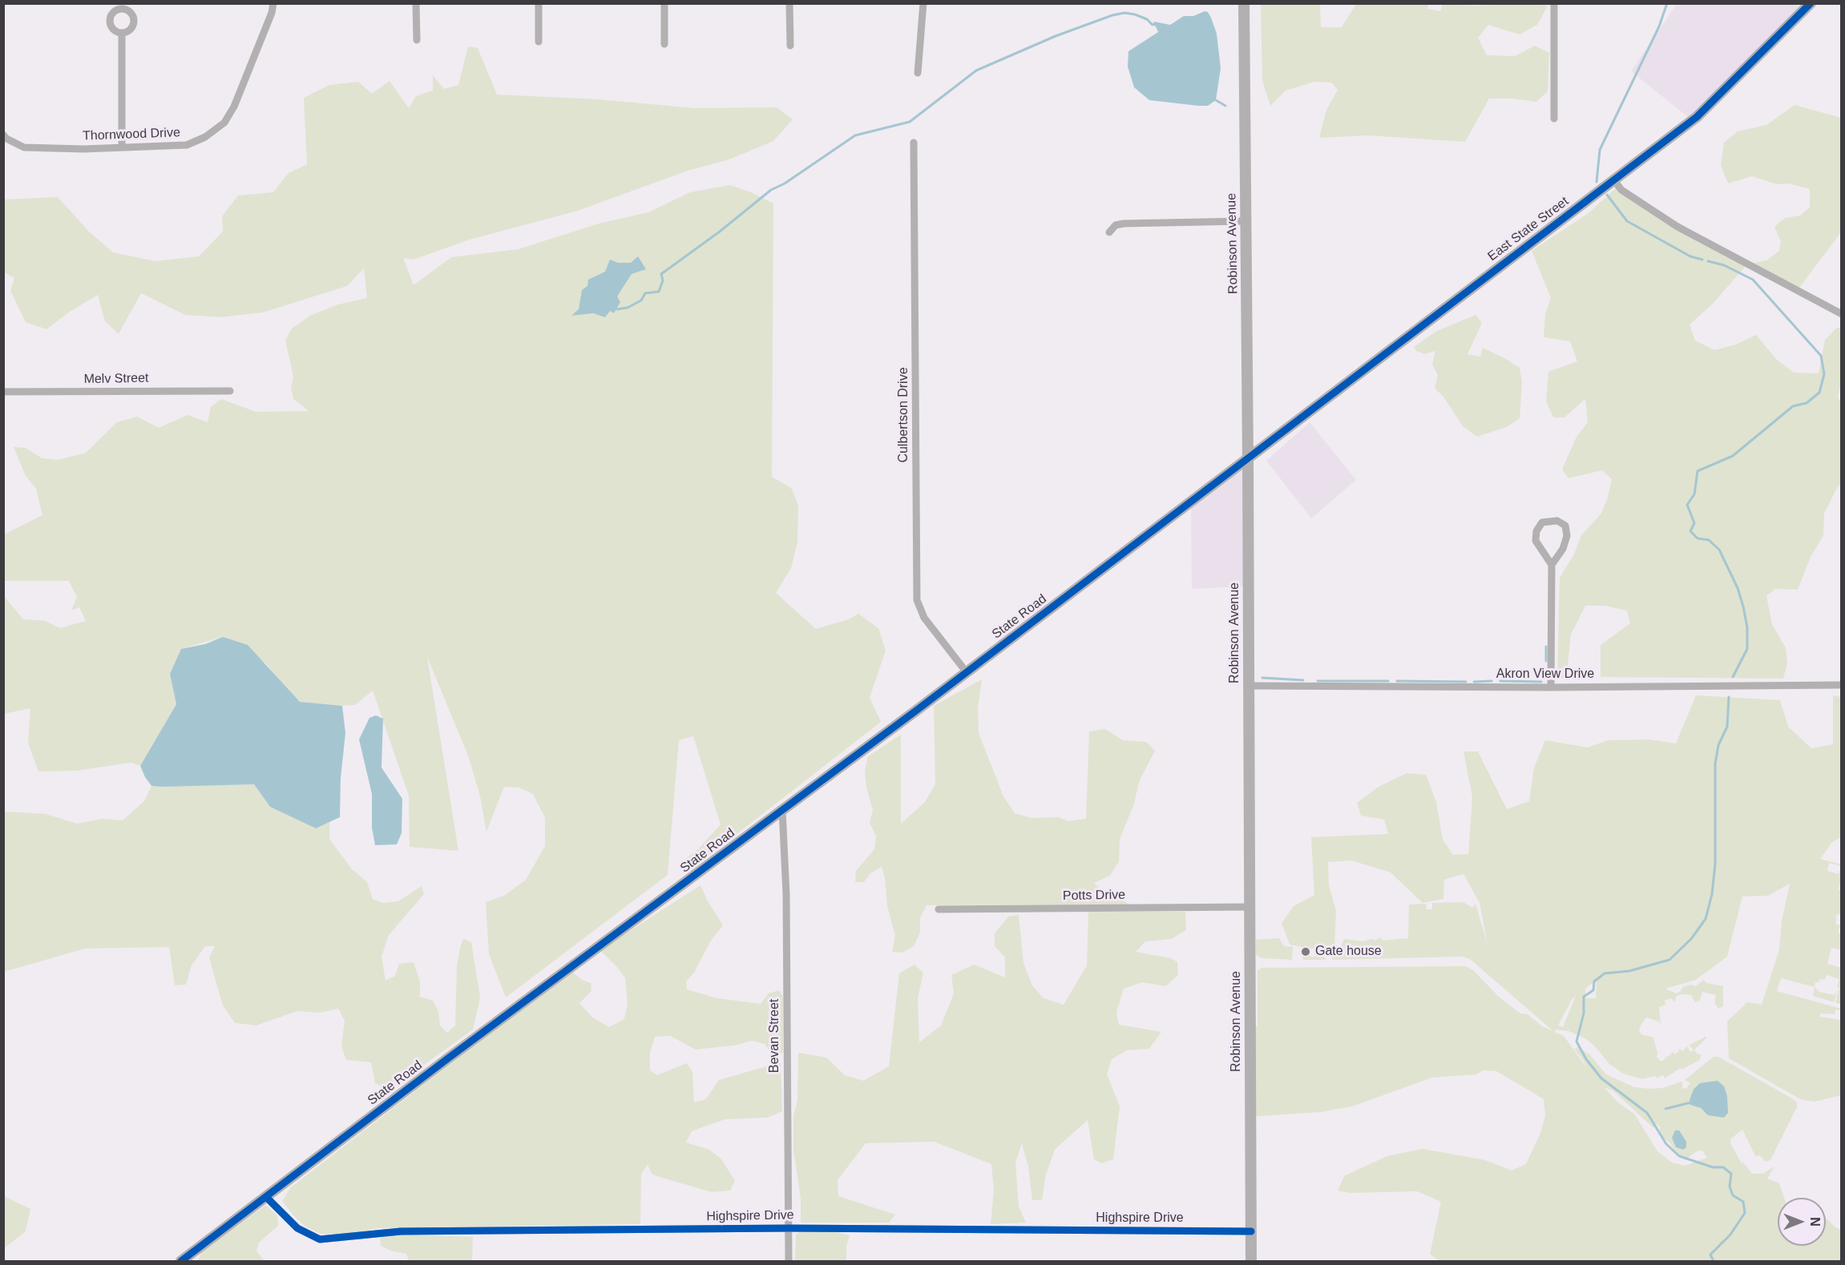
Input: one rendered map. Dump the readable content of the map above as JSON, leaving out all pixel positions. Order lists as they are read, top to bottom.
{
  "streets": {
    "street": [
      "Thornwood Drive",
      "East State Street",
      "Robinson Avenue",
      "Melv Street",
      "Culbertson Drive",
      "State Road",
      "Akron View Drive",
      "Potts Drive",
      "Bevan Street",
      "Highspire Drive"
    ]
  },
  "crossings": [
    ["East State Street", "Robinson Avenue"],
    ["East State Street", "State Road"],
    ["Robinson Avenue", "State Road"],
    ["Robinson Avenue", "Akron View Drive"],
    ["Robinson Avenue", "Potts Drive"],
    ["Robinson Avenue", "Highspire Drive"],
    ["Culbertson Drive", "State Road"],
    ["State Road", "Bevan Street"],
    ["State Road", "Highspire Drive"],
    ["Bevan Street", "Highspire Drive"]
  ],
  "places": ["Gate house"],
  "north": "right"
}
